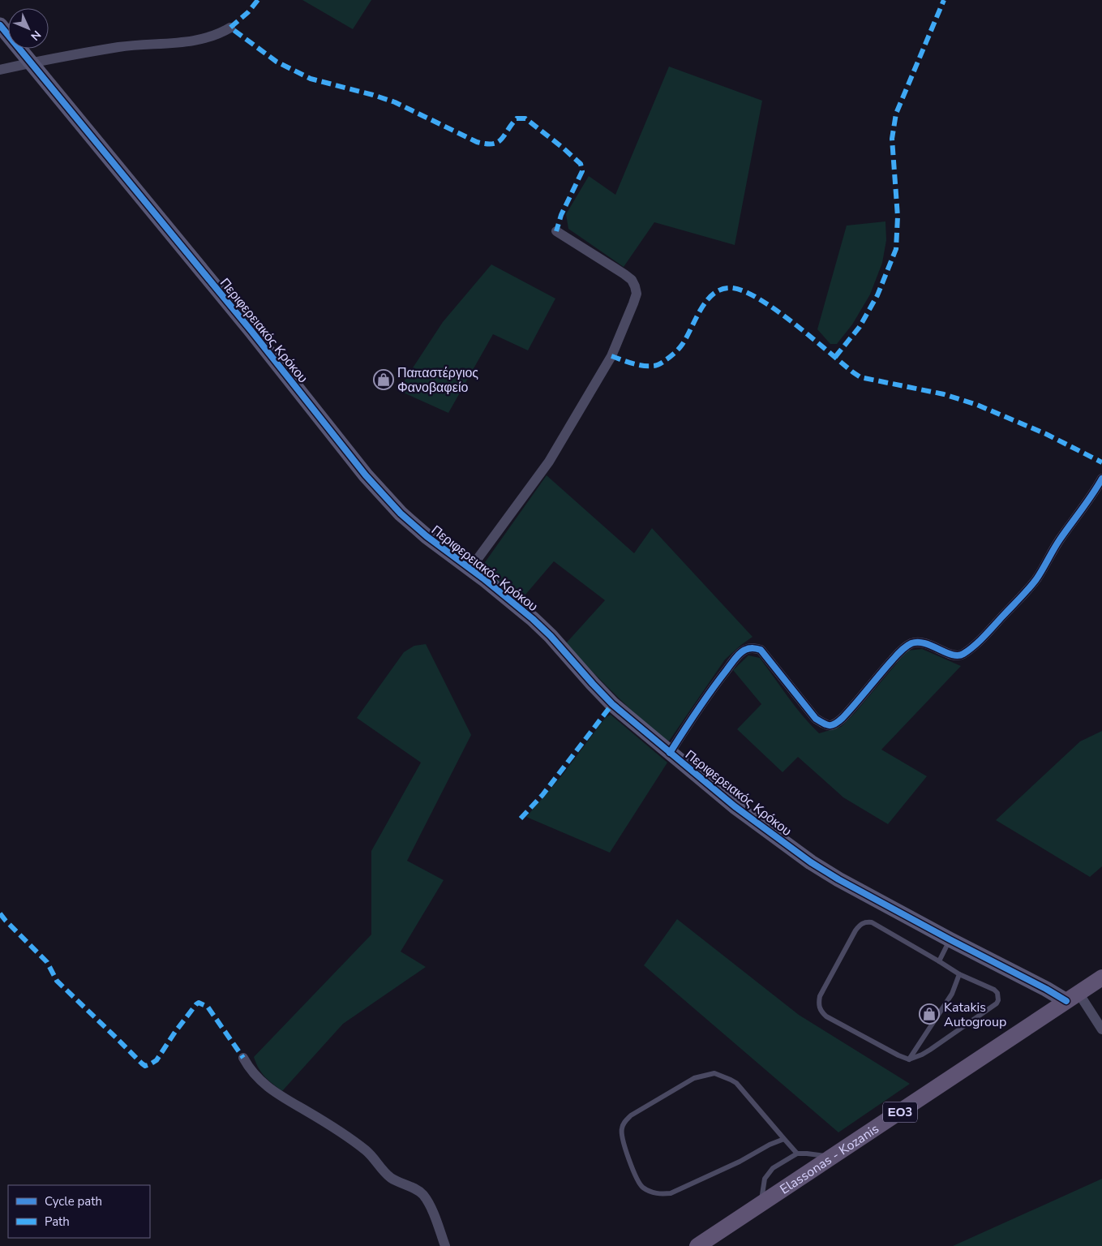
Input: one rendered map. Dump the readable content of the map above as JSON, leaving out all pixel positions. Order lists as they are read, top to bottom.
{
  "streets": {
    "main road": ["ΕΟ3", "Elassonas - Kozanis"],
    "street": ["Περιφερειακός Κρόκου"]
  },
  "crossings": [
    ["Περιφερειακός Κρόκου", "Elassonas - Kozanis"]
  ],
  "places": {
    "shop": ["Παπαστέργιος Φανοβαφείο", "Katakis Autogroup"]
  },
  "legend": ["Cycle path", "Path"],
  "north": "bottom right"
}
